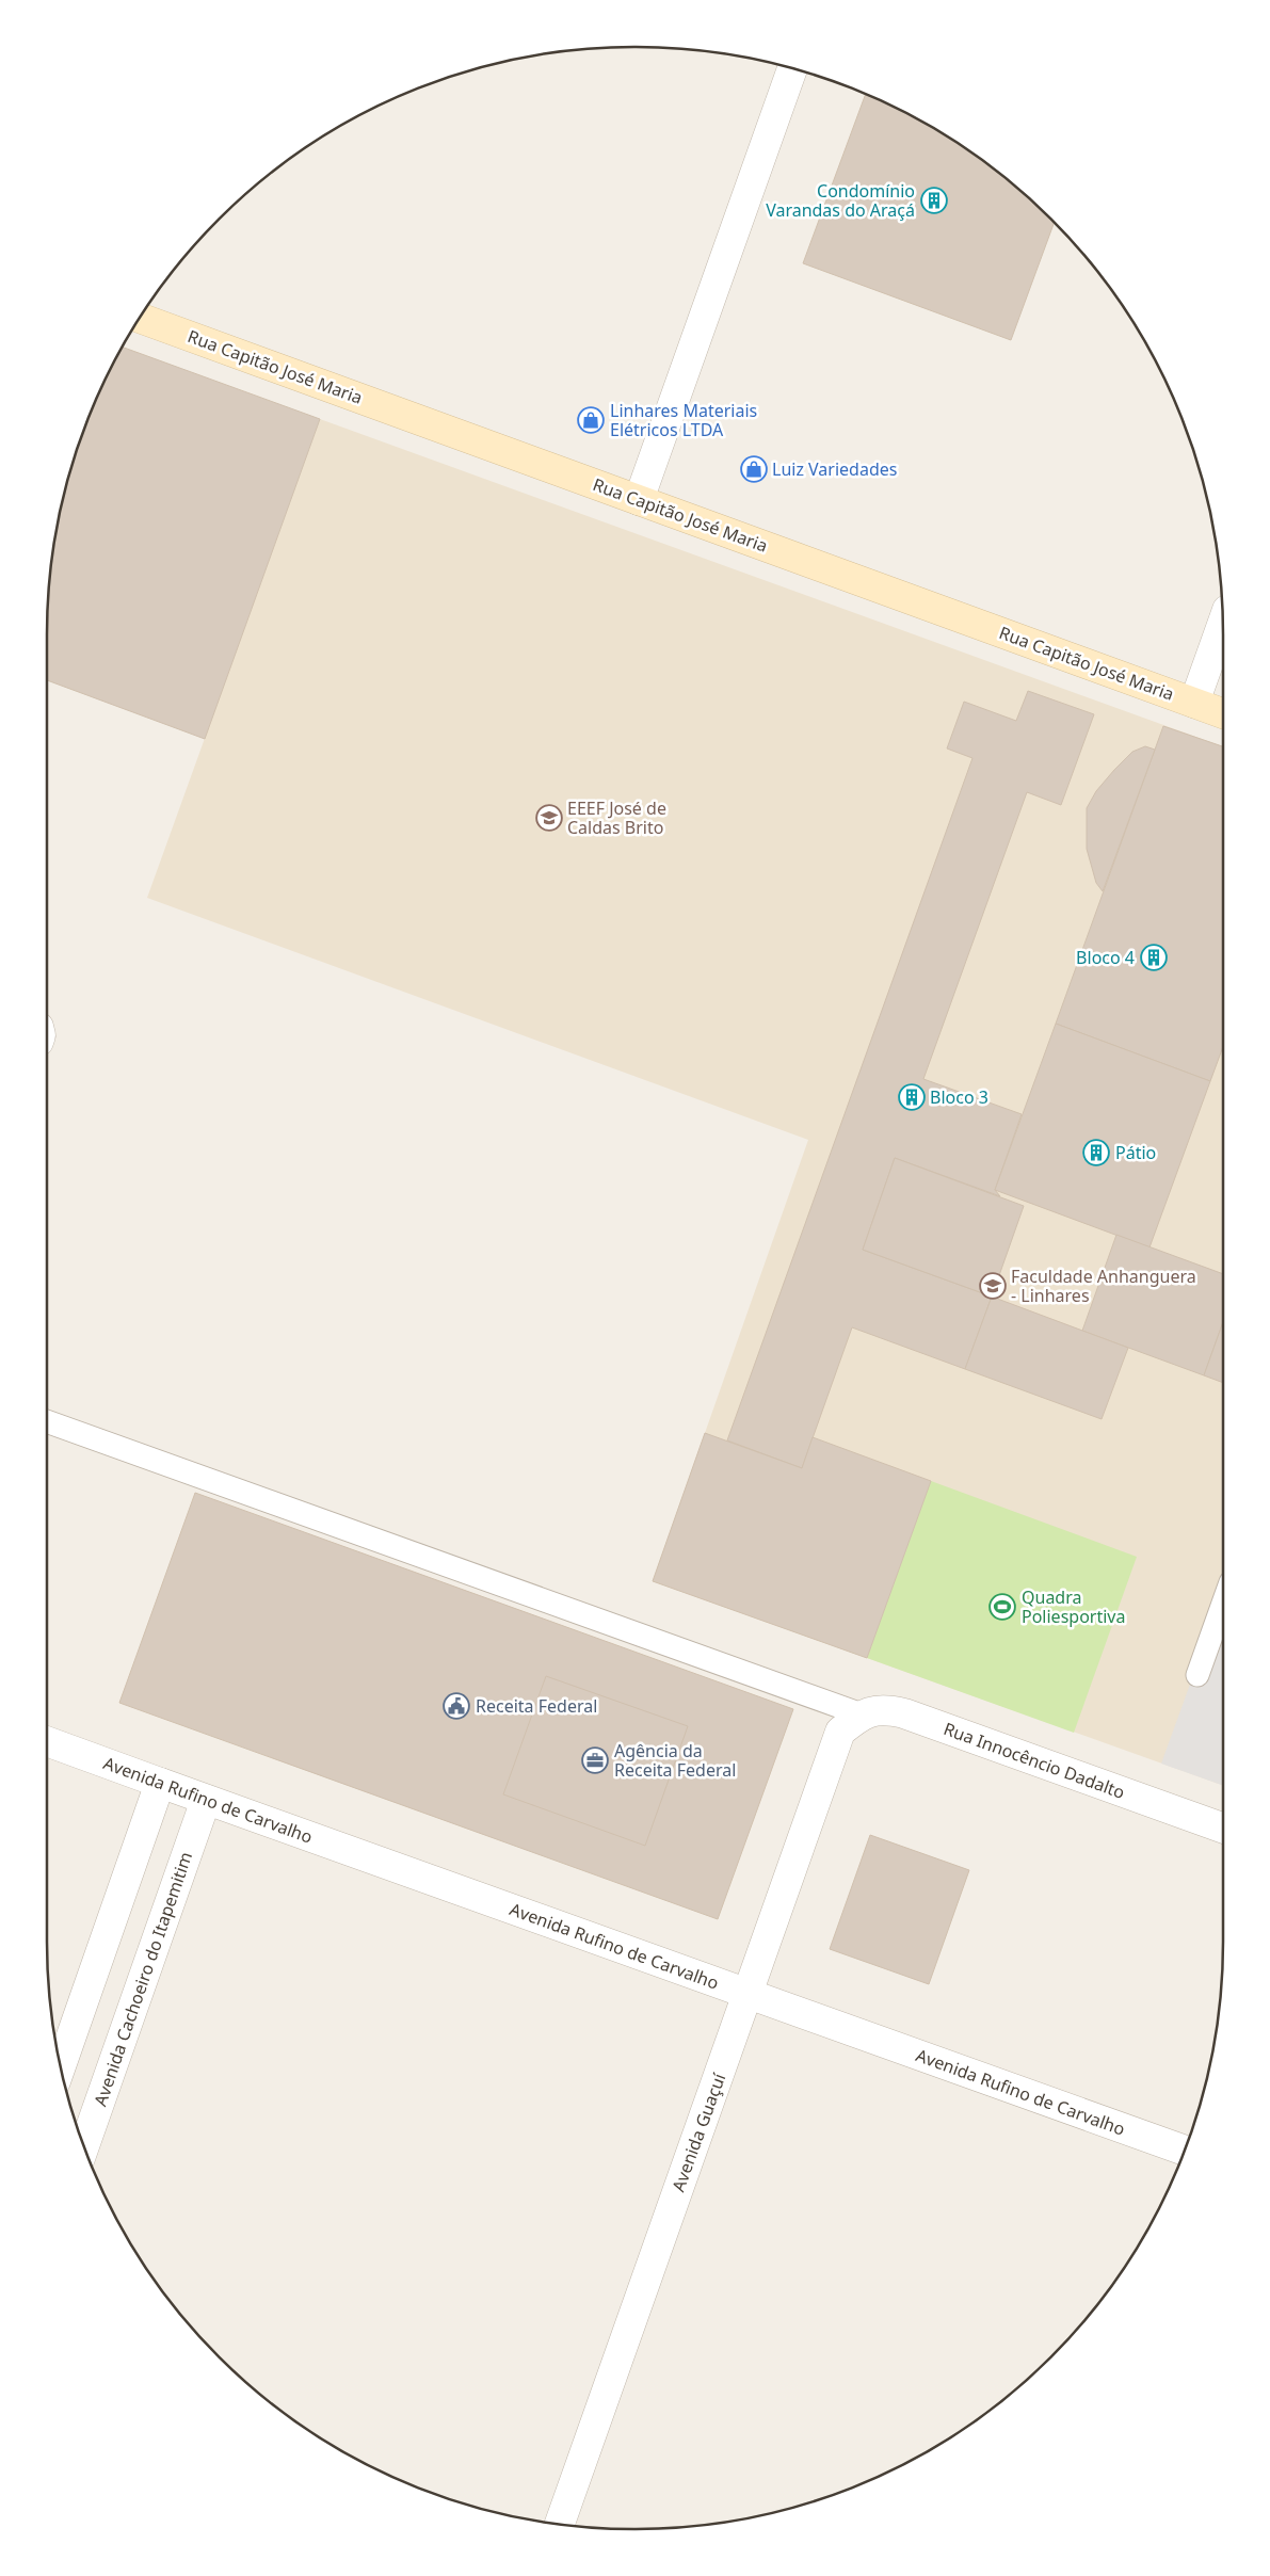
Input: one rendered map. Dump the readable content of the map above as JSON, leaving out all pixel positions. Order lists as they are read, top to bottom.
{
  "streets": {
    "main road": ["Rua Capitão José Maria"],
    "street": [
      "Rua Innocêncio Dadalto",
      "Avenida Rufino de Carvalho",
      "Avenida Cachoeiro do Itapemitim",
      "Avenida Guaçuí"
    ]
  },
  "crossings": [
    ["Rua Innocêncio Dadalto", "Avenida Guaçuí"],
    ["Avenida Rufino de Carvalho", "Avenida Cachoeiro do Itapemitim"],
    ["Avenida Rufino de Carvalho", "Avenida Guaçuí"]
  ],
  "places": {
    "building": [
      "Condomínio Varandas do Araçá",
      "Bloco 4",
      "Bloco 3",
      "Pátio"
    ],
    "shop": ["Linhares Materiais Elétricos LTDA", "Luiz Variedades"],
    "school or university": ["EEEF José de Caldas Brito", "Faculdade Anhanguera - Linhares"],
    "sports": ["Quadra Poliesportiva"],
    "public building": ["Receita Federal"],
    "office": ["Agência da Receita Federal"]
  }
}
